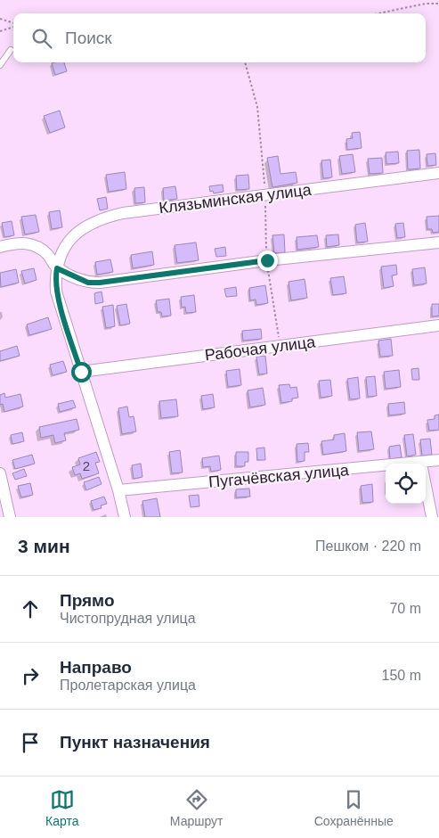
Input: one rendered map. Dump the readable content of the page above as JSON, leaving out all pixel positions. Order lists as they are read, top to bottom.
{
  "streets": {
    "street": ["Клязьминская улица", "Рабочая улица", "Пугачёвская улица"]
  },
  "crossings": [
    ["Клязьминская улица", "Рабочая улица"],
    ["Клязьминская улица", "Пугачёвская улица"]
  ],
  "house_numbers": ["2"],
  "page": {
    "search": "Поиск",
    "heading": ["3 мин", "Пешком · 220 m"],
    "list": [
      ["Прямо", "Чистопрудная улица", "70 m"],
      ["Направо", "Пролетарская улица", "150 m"],
      "Пункт назначения"
    ],
    "nav": ["Карта", "Маршрут", "Сохранённые"]
  }
}
